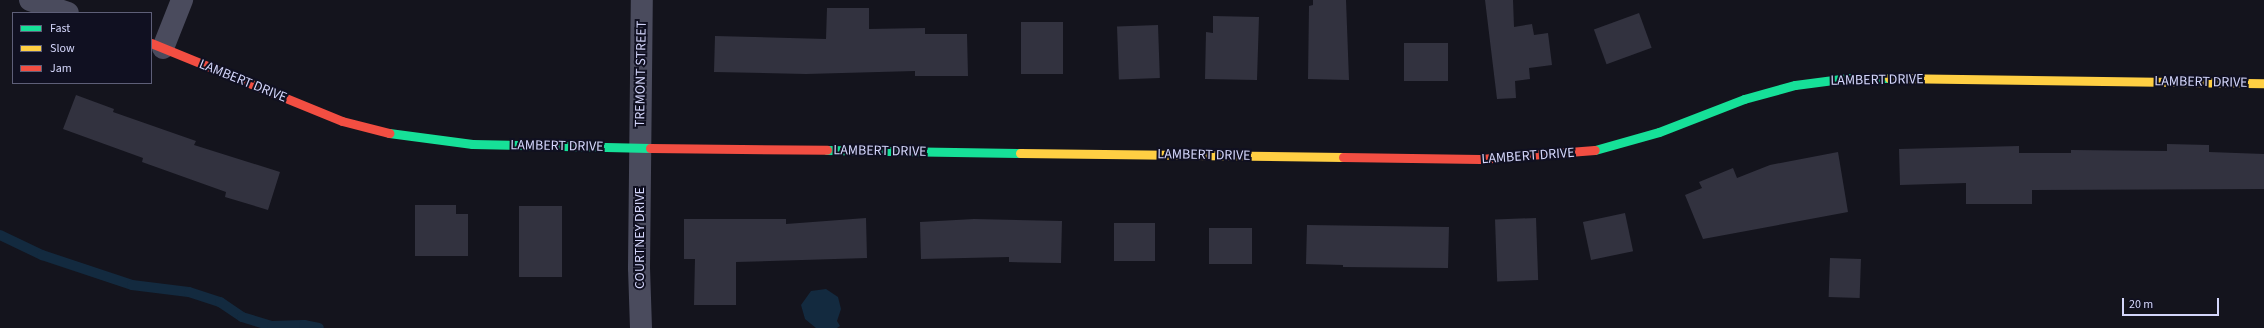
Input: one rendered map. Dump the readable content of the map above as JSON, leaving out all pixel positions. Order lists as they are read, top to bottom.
{
  "streets": {
    "street": ["TREMONT STREET", "LAMBERT DRIVE", "COURTNEY DRIVE"]
  },
  "crossings": [
    ["TREMONT STREET", "LAMBERT DRIVE"],
    ["TREMONT STREET", "COURTNEY DRIVE"],
    ["LAMBERT DRIVE", "COURTNEY DRIVE"]
  ],
  "legend": ["Fast", "Slow", "Jam"],
  "scale_bar": "20 m"
}
